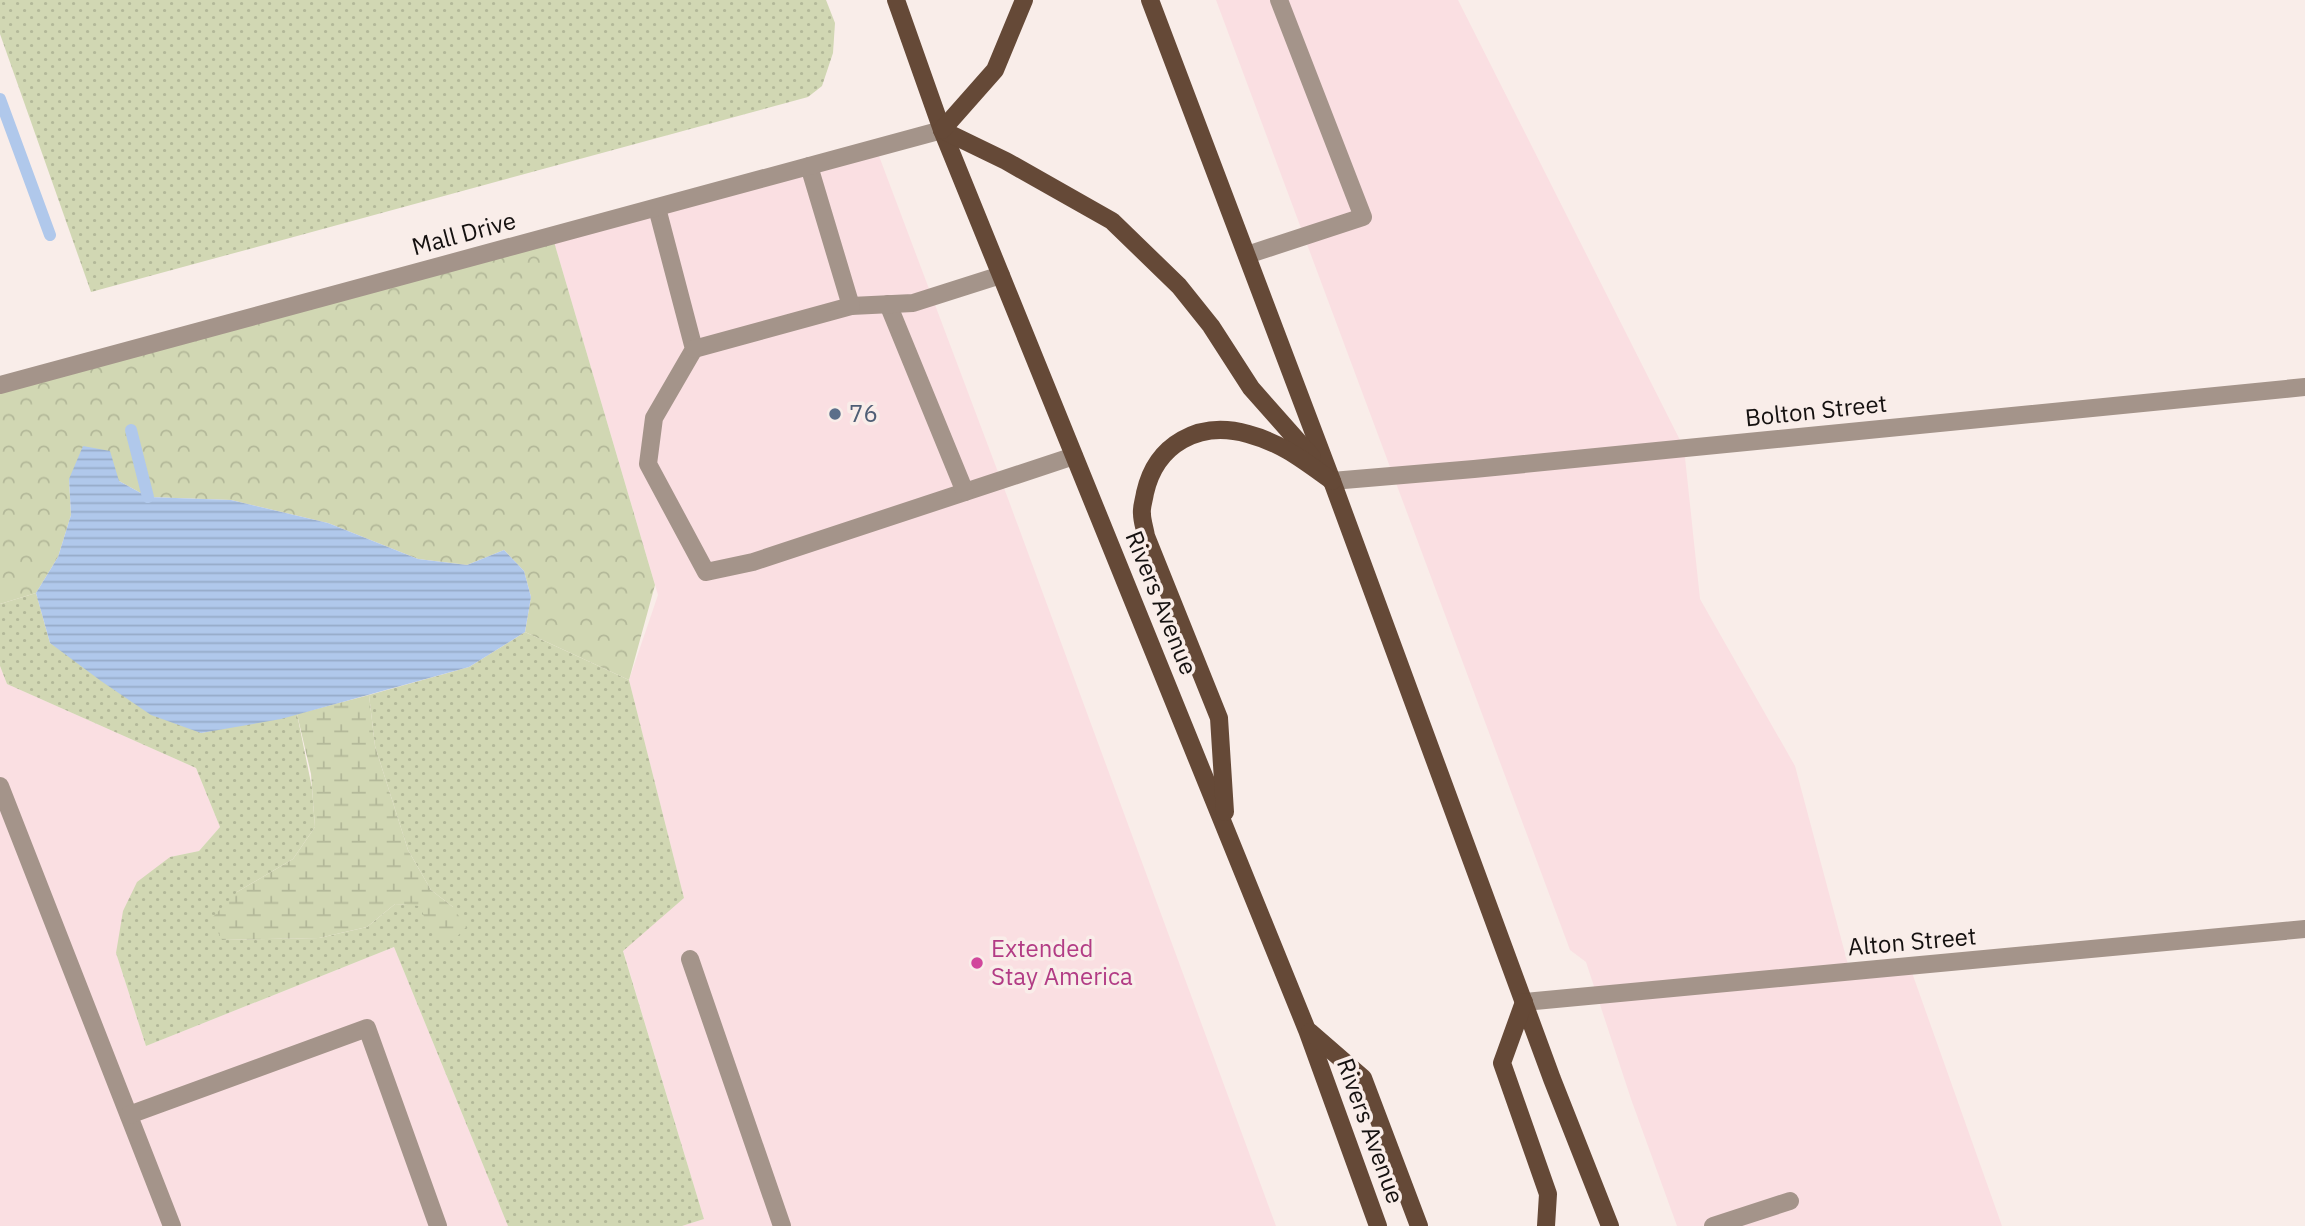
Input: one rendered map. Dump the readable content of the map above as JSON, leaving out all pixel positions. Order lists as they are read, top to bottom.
{
  "streets": {
    "main road": ["Rivers Avenue"],
    "street": ["Mall Drive", "Bolton Street", "Alton Street"]
  },
  "crossings": [
    ["Mall Drive", "Rivers Avenue"]
  ],
  "places": ["76", "Extended Stay America"]
}
